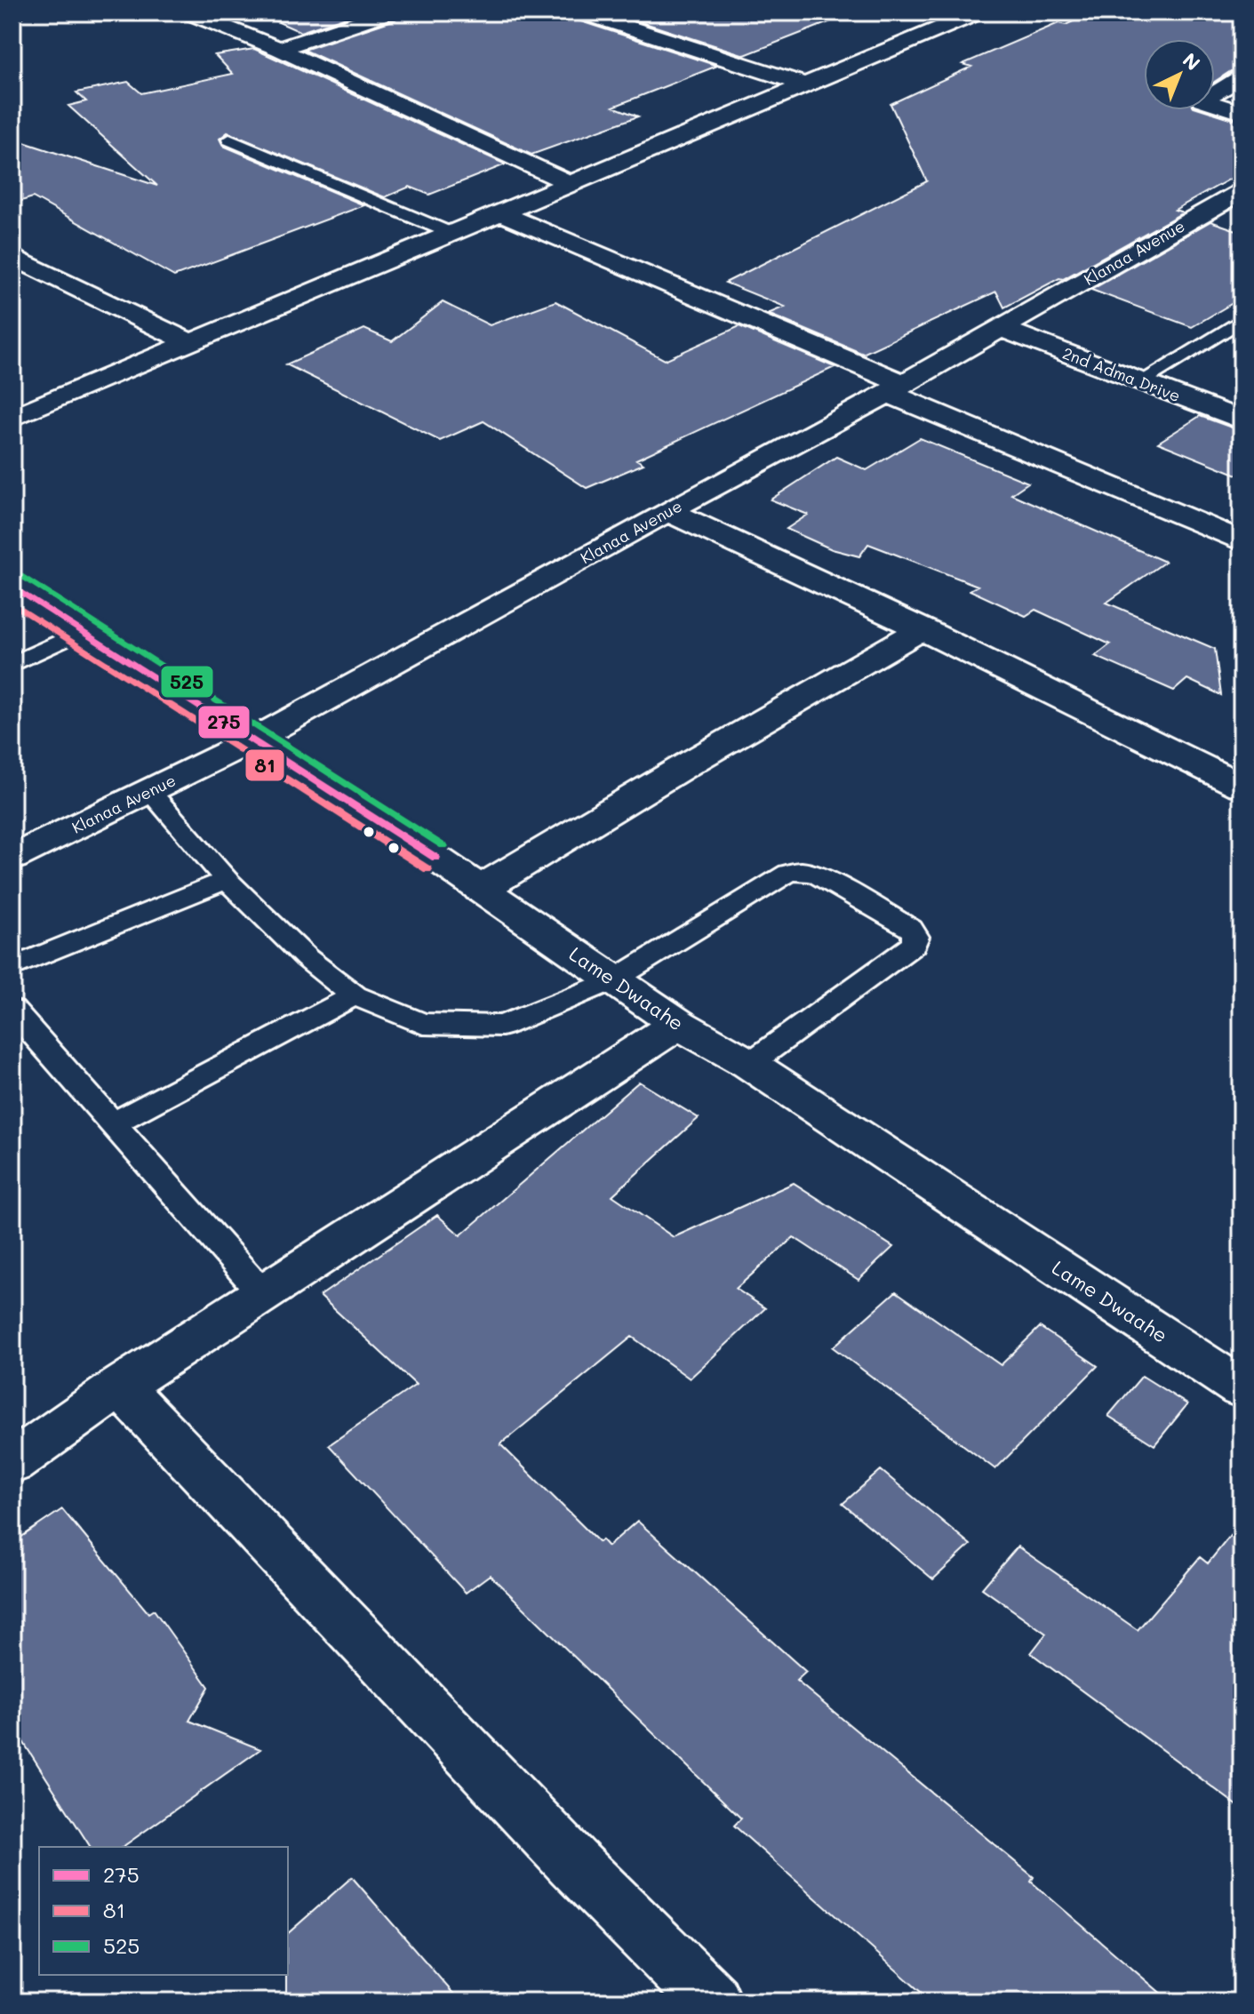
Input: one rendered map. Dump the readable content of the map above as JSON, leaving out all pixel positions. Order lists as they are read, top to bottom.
{
  "streets": {
    "street": ["Klanaa Avenue", "2nd Adma Drive", "Lame Dwaahe"]
  },
  "crossings": [
    ["Klanaa Avenue", "2nd Adma Drive"],
    ["Klanaa Avenue", "Lame Dwaahe"]
  ],
  "lines": ["transit line 525", "transit line 275", "transit line 81"],
  "legend": ["275", "81", "525"],
  "north": "top right"
}
